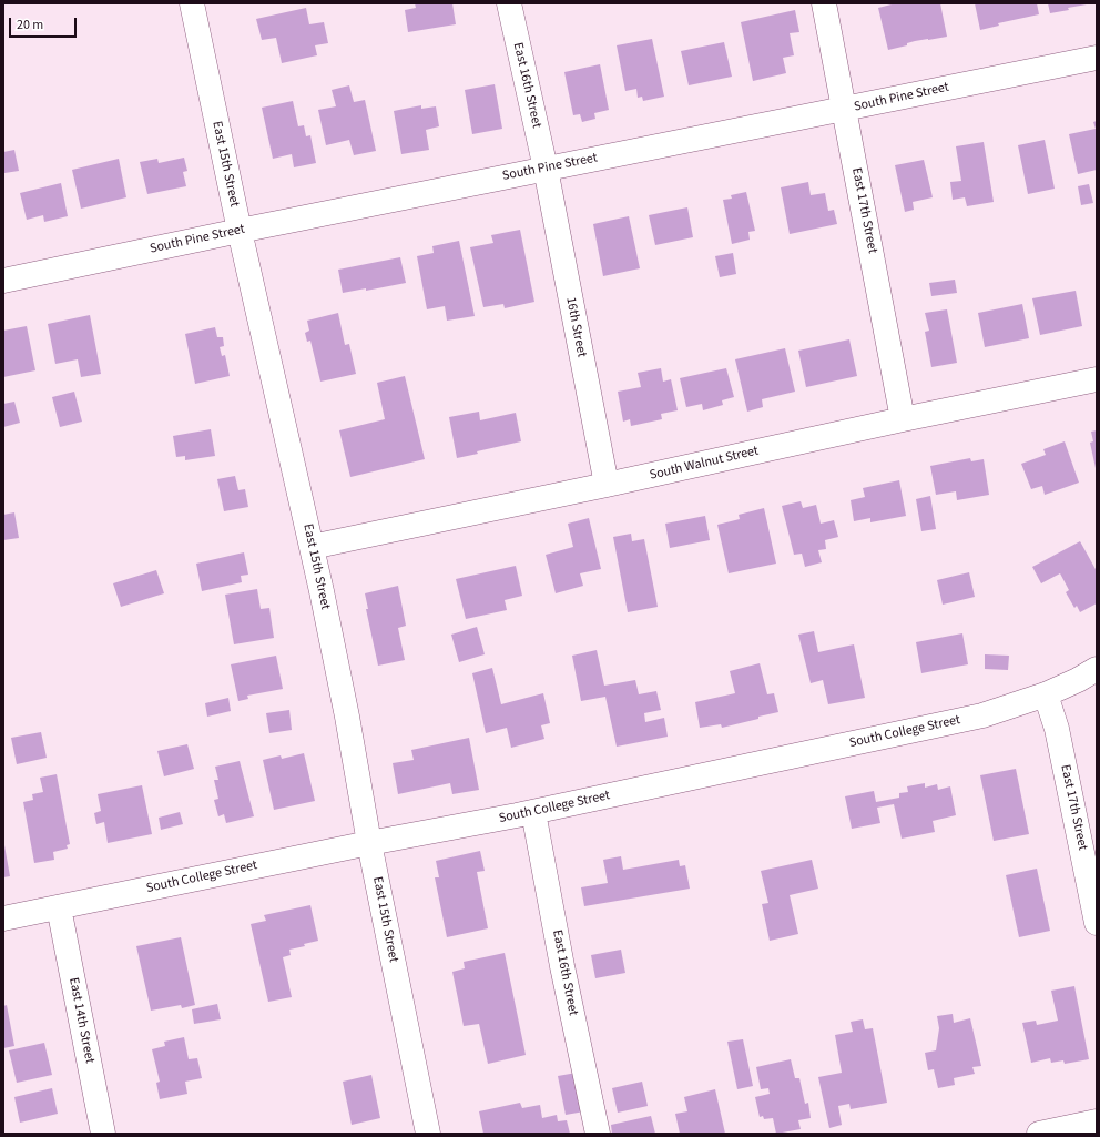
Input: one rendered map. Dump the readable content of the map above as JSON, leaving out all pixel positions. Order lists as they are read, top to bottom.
{
  "streets": {
    "street": [
      "East 16th Street",
      "South Pine Street",
      "East 15th Street",
      "East 17th Street",
      "16th Street",
      "South Walnut Street",
      "South College Street",
      "East 14th Street"
    ]
  },
  "crossings": [
    ["East 16th Street", "South Pine Street"],
    ["East 16th Street", "16th Street"],
    ["East 16th Street", "South College Street"],
    ["South Pine Street", "East 15th Street"],
    ["South Pine Street", "East 17th Street"],
    ["South Pine Street", "16th Street"],
    ["East 15th Street", "South Walnut Street"],
    ["East 15th Street", "South College Street"],
    ["East 17th Street", "South Walnut Street"],
    ["East 17th Street", "South College Street"],
    ["16th Street", "South Walnut Street"],
    ["South College Street", "East 14th Street"]
  ],
  "scale_bar": "20 m"
}
